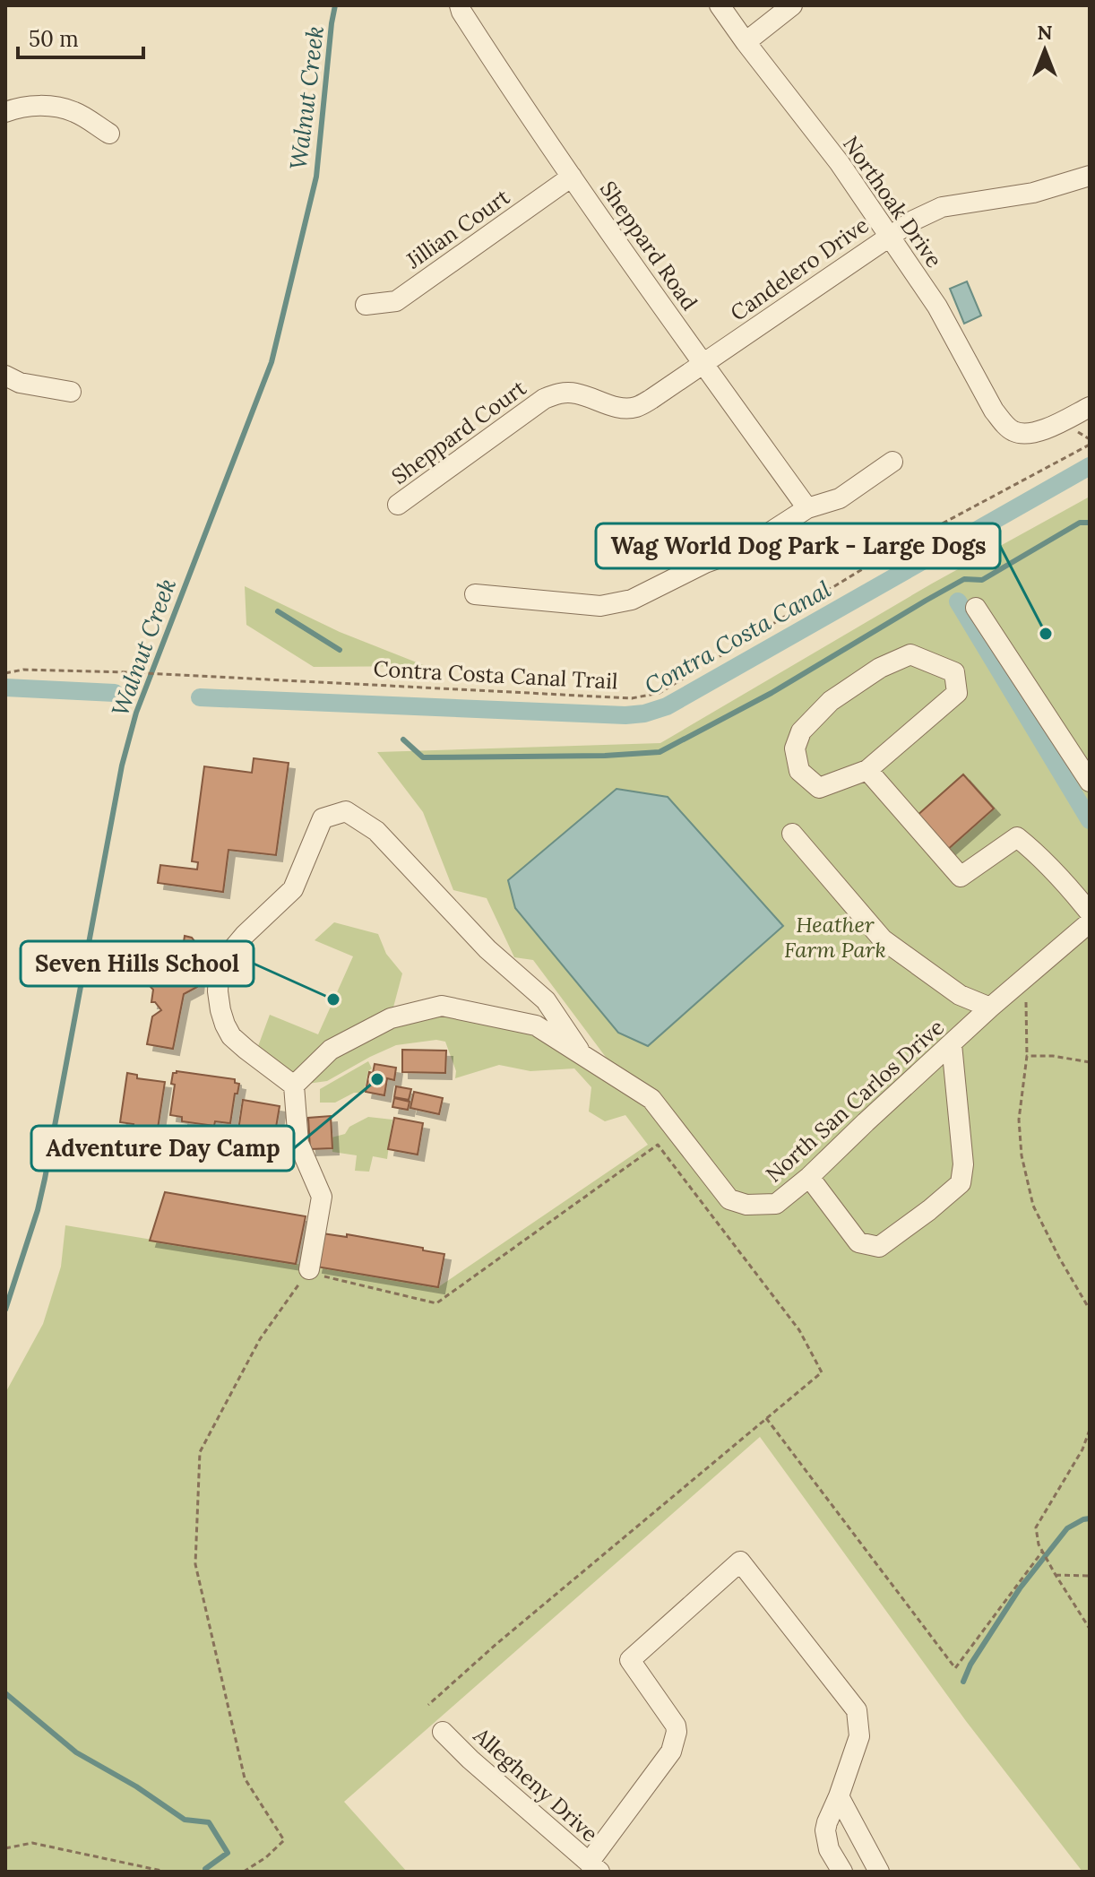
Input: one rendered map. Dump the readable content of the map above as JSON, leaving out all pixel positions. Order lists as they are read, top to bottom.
{
  "streets": {
    "street": [
      "Northoak Drive",
      "Jillian Court",
      "Sheppard Road",
      "Candelero Drive",
      "Sheppard Court",
      "North San Carlos Drive",
      "Allegheny Drive"
    ],
    "path": ["Contra Costa Canal Trail"]
  },
  "crossings": [
    ["Northoak Drive", "Candelero Drive"],
    ["Jillian Court", "Sheppard Road"],
    ["Sheppard Road", "Candelero Drive"],
    ["Sheppard Road", "Sheppard Court"],
    ["Candelero Drive", "Sheppard Court"]
  ],
  "water": ["Walnut Creek", "Contra Costa Canal"],
  "parks": ["Heather Farm Park"],
  "places": ["Wag World Dog Park - Large Dogs", "Seven Hills School", "Adventure Day Camp"],
  "scale_bar": "50 m",
  "north": "top"
}
